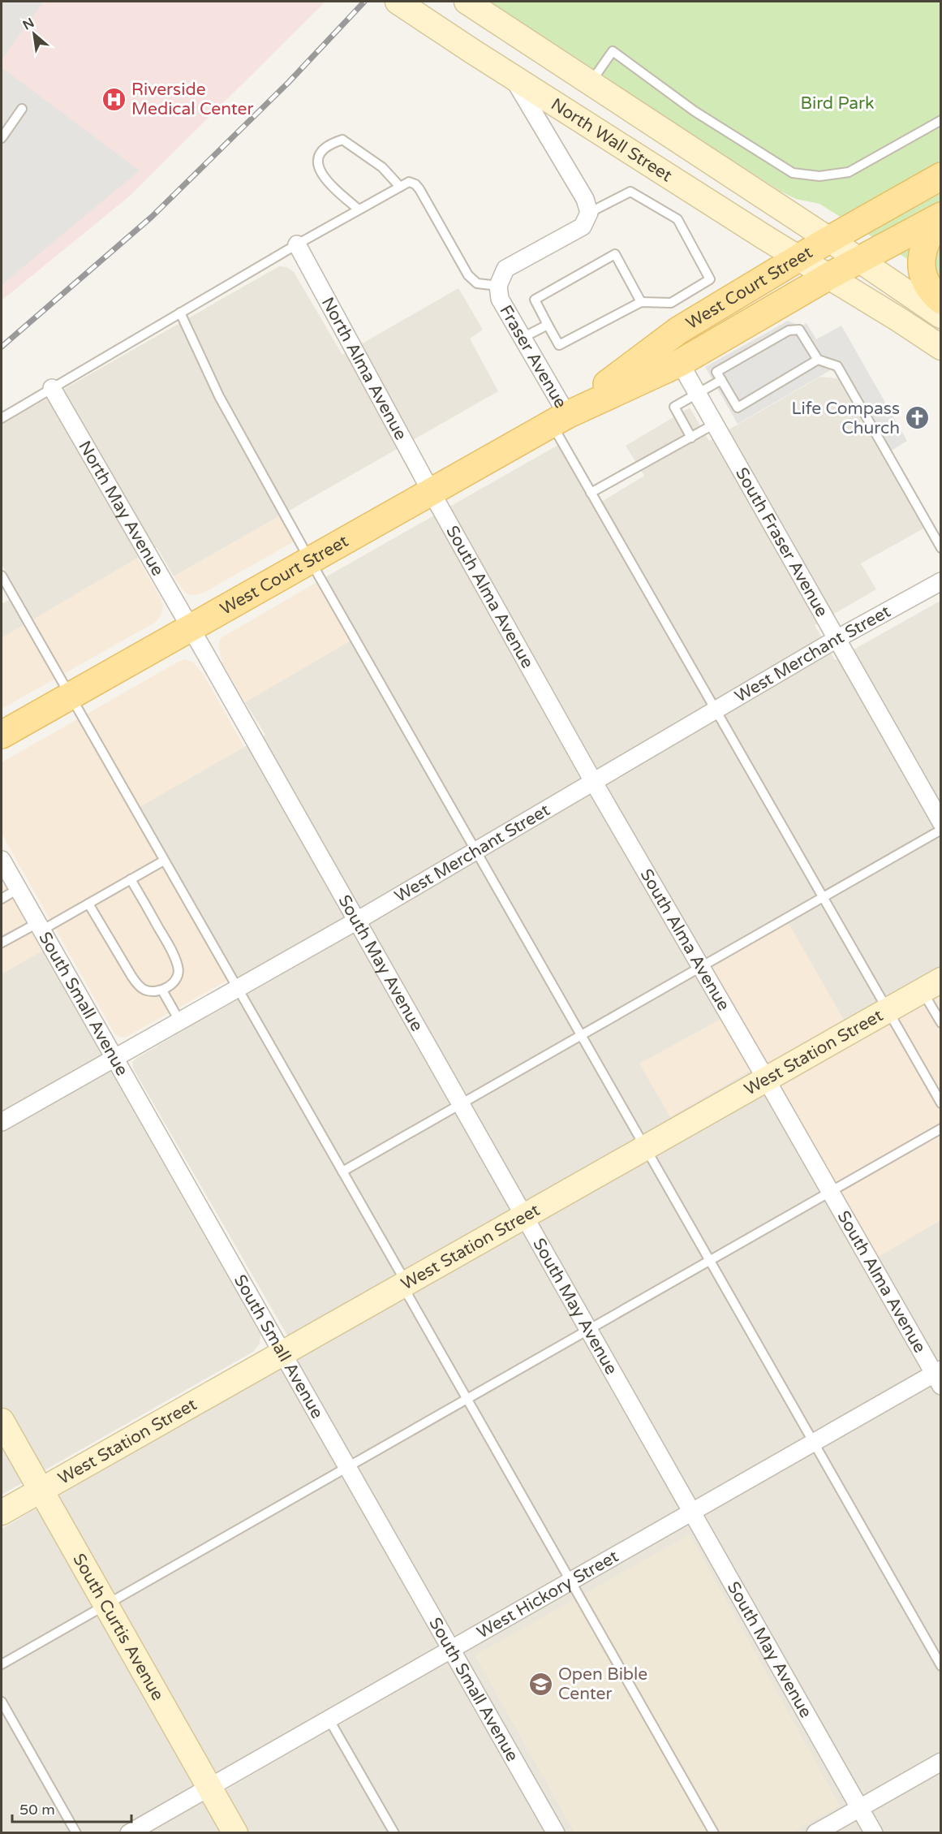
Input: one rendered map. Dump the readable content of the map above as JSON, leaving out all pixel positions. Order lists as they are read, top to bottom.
{
  "streets": {
    "main road": [
      "North Wall Street",
      "West Court Street",
      "West Station Street",
      "South Curtis Avenue"
    ],
    "street": [
      "Fraser Avenue",
      "North Alma Avenue",
      "North May Avenue",
      "South Fraser Avenue",
      "South Alma Avenue",
      "West Merchant Street",
      "South May Avenue",
      "South Small Avenue",
      "West Hickory Street"
    ]
  },
  "crossings": [
    ["North Wall Street", "West Court Street"],
    ["West Court Street", "Fraser Avenue"],
    ["West Court Street", "North Alma Avenue"],
    ["West Court Street", "North May Avenue"],
    ["West Court Street", "South Fraser Avenue"],
    ["West Court Street", "South Alma Avenue"],
    ["West Court Street", "South May Avenue"],
    ["North Alma Avenue", "South Alma Avenue"],
    ["North May Avenue", "South May Avenue"],
    ["South Fraser Avenue", "West Merchant Street"],
    ["South Alma Avenue", "West Merchant Street"],
    ["South Alma Avenue", "West Station Street"],
    ["South Alma Avenue", "West Hickory Street"],
    ["West Merchant Street", "South May Avenue"],
    ["West Merchant Street", "South Small Avenue"],
    ["South May Avenue", "West Station Street"],
    ["South May Avenue", "West Hickory Street"],
    ["South Small Avenue", "West Station Street"],
    ["South Small Avenue", "West Hickory Street"],
    ["West Station Street", "South Curtis Avenue"],
    ["West Hickory Street", "South Curtis Avenue"]
  ],
  "parks": ["Bird Park"],
  "places": {
    "hospital": ["Riverside Medical Center"],
    "church": ["Life Compass Church"],
    "school or university": ["Open Bible Center"]
  },
  "scale_bar": "50 m",
  "north": "top left"
}
